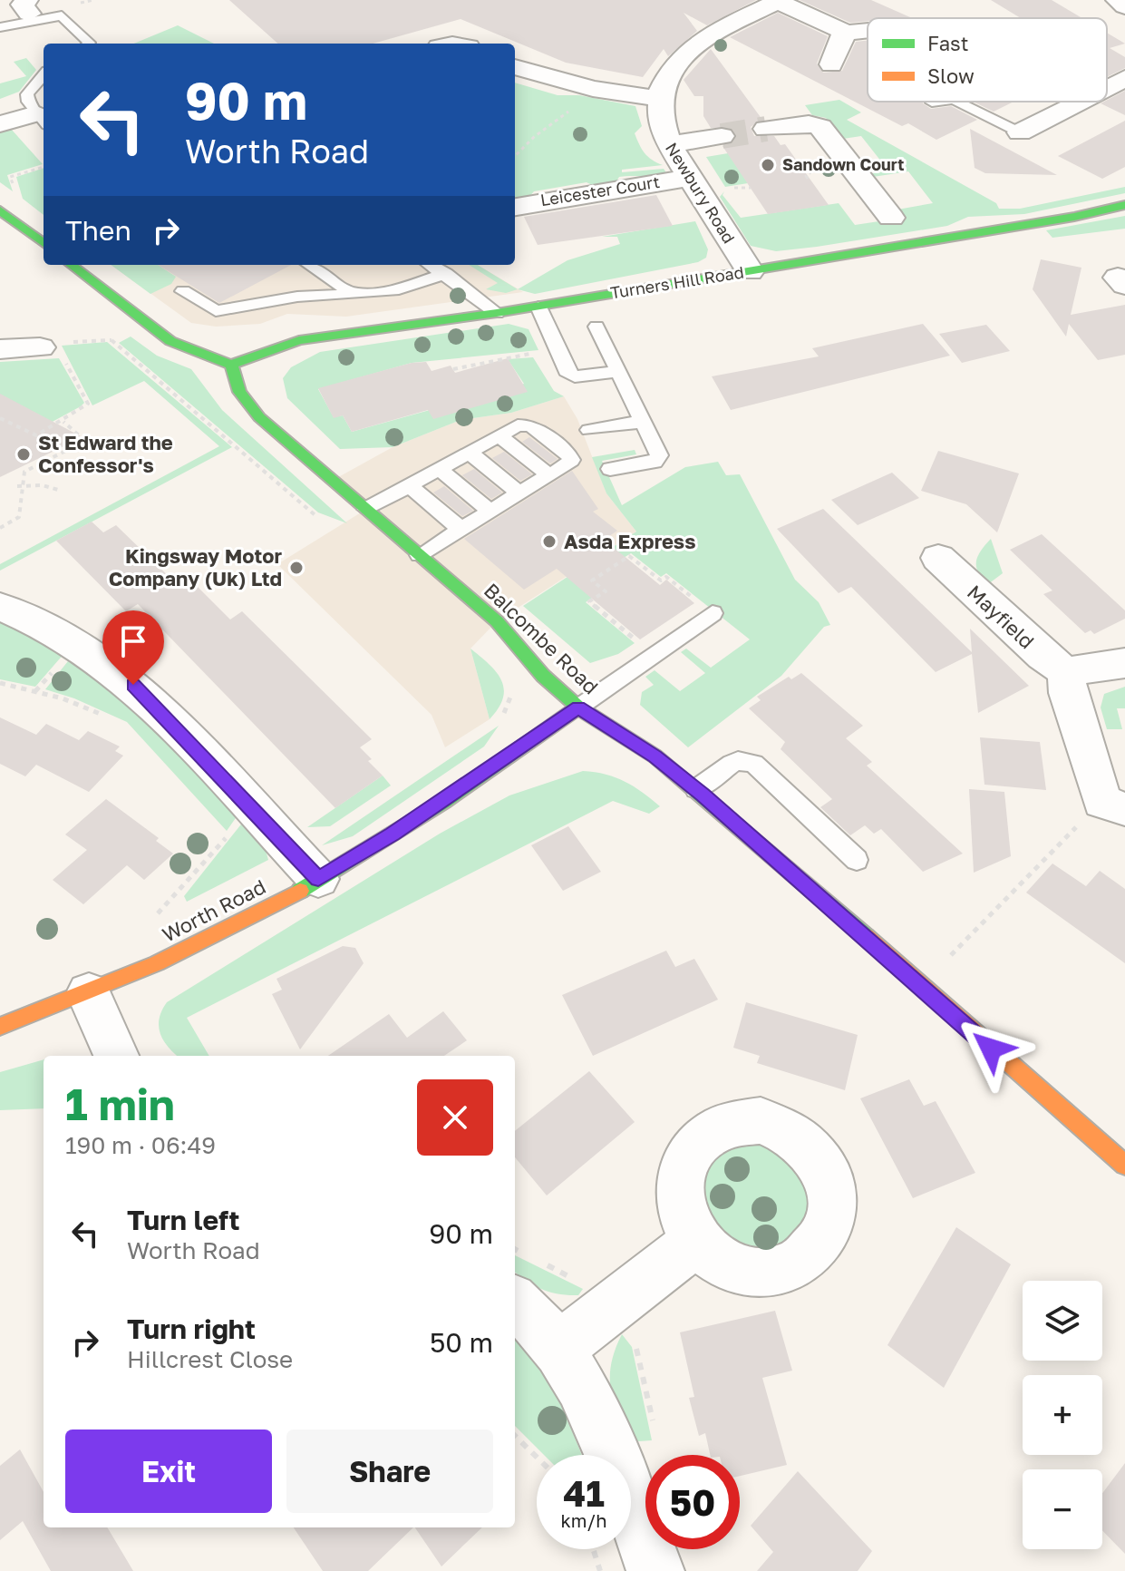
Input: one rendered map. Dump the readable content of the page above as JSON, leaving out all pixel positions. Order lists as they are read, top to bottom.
{
  "streets": {
    "street": [
      "Leicester Court",
      "Newbury Road",
      "Turners Hill Road",
      "Mayfield",
      "Balcombe Road",
      "Worth Road"
    ]
  },
  "crossings": [
    ["Leicester Court", "Newbury Road"],
    ["Newbury Road", "Turners Hill Road"],
    ["Turners Hill Road", "Balcombe Road"],
    ["Balcombe Road", "Worth Road"]
  ],
  "places": [
    "Sandown Court",
    "St Edward the Confessor's",
    "Asda Express",
    "Kingsway Motor Company (Uk) Ltd"
  ],
  "legend": ["Fast", "Slow"],
  "page": {
    "turn": ["90 m", "Worth Road"],
    "then": "Then",
    "heading": ["1 min", "190 m · 06:49"],
    "list": [
      {
        "name": "Turn left",
        "note": "Worth Road",
        "value": "90 m"
      },
      {
        "name": "Turn right",
        "note": "Hillcrest Close",
        "value": "50 m"
      }
    ],
    "map_buttons": ["+", "−"],
    "buttons": ["Exit", "Share"],
    "speed": "41 km/h",
    "limit": "50"
  }
}
